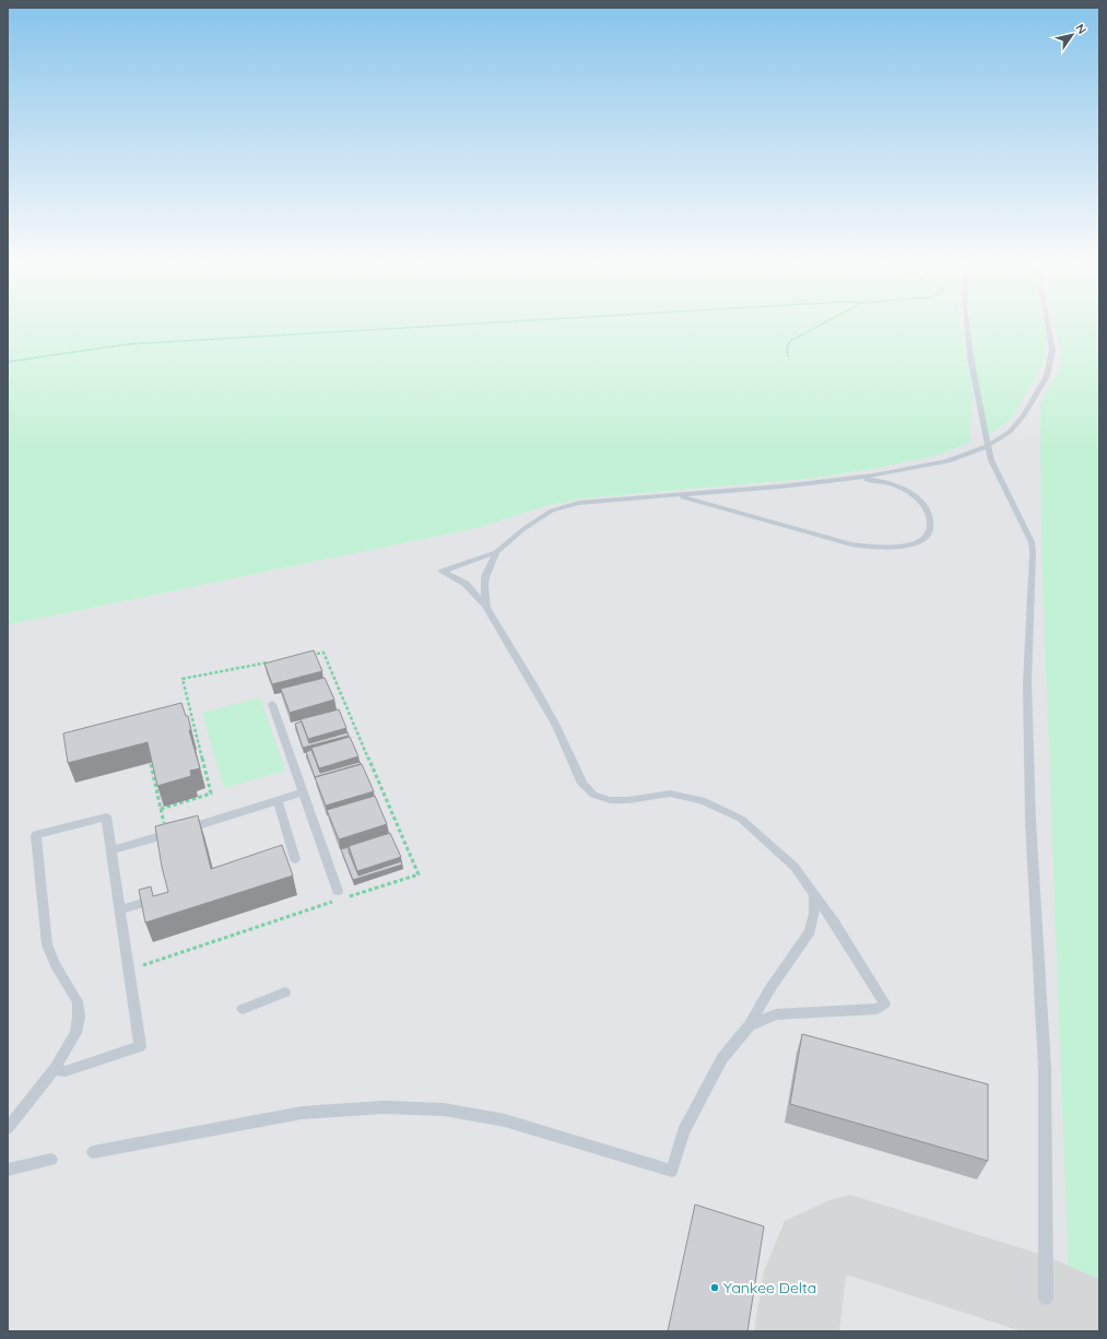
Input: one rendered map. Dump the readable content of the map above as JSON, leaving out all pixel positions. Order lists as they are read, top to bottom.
{
  "places": ["Yankee Delta"],
  "north": "top right"
}
